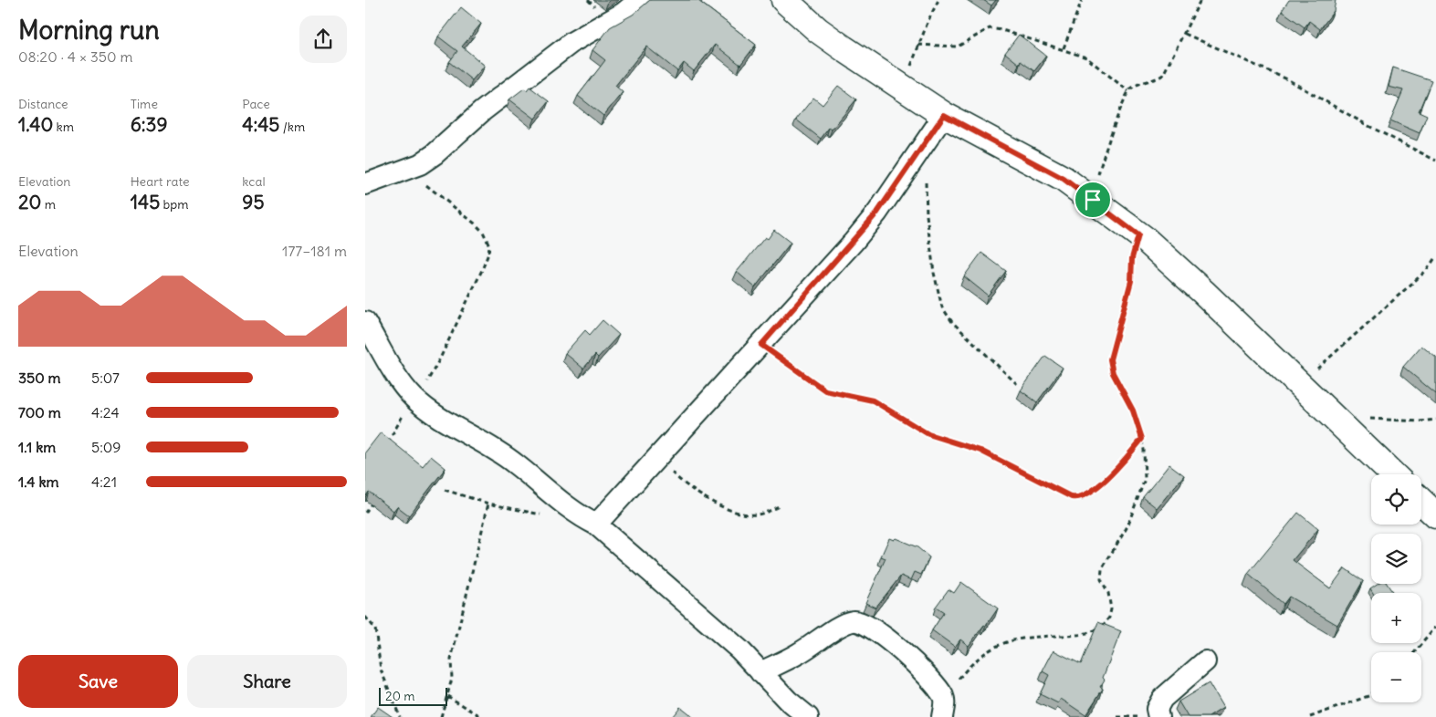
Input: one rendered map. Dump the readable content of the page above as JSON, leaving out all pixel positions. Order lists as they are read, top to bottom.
{
  "scale_bar": "20 m",
  "page": {
    "heading": ["Morning run", "08:20 · 4 × 350 m"],
    "stats": [
      ["Distance", "1.40 km"],
      ["Time", "6:39"],
      ["Pace", "4:45 /km"],
      ["Elevation", "20 m"],
      ["Heart rate", "145 bpm"],
      ["kcal", "95"]
    ],
    "chart": ["Elevation", "177–181 m"],
    "list": [
      {
        "name": "350 m",
        "note": "5:07"
      },
      {
        "name": "700 m",
        "note": "4:24"
      },
      {
        "name": "1.1 km",
        "note": "5:09"
      },
      {
        "name": "1.4 km",
        "note": "4:21"
      }
    ],
    "map_buttons": ["+", "−"],
    "buttons": ["Save", "Share"],
    "scale": "20 m"
  }
}
